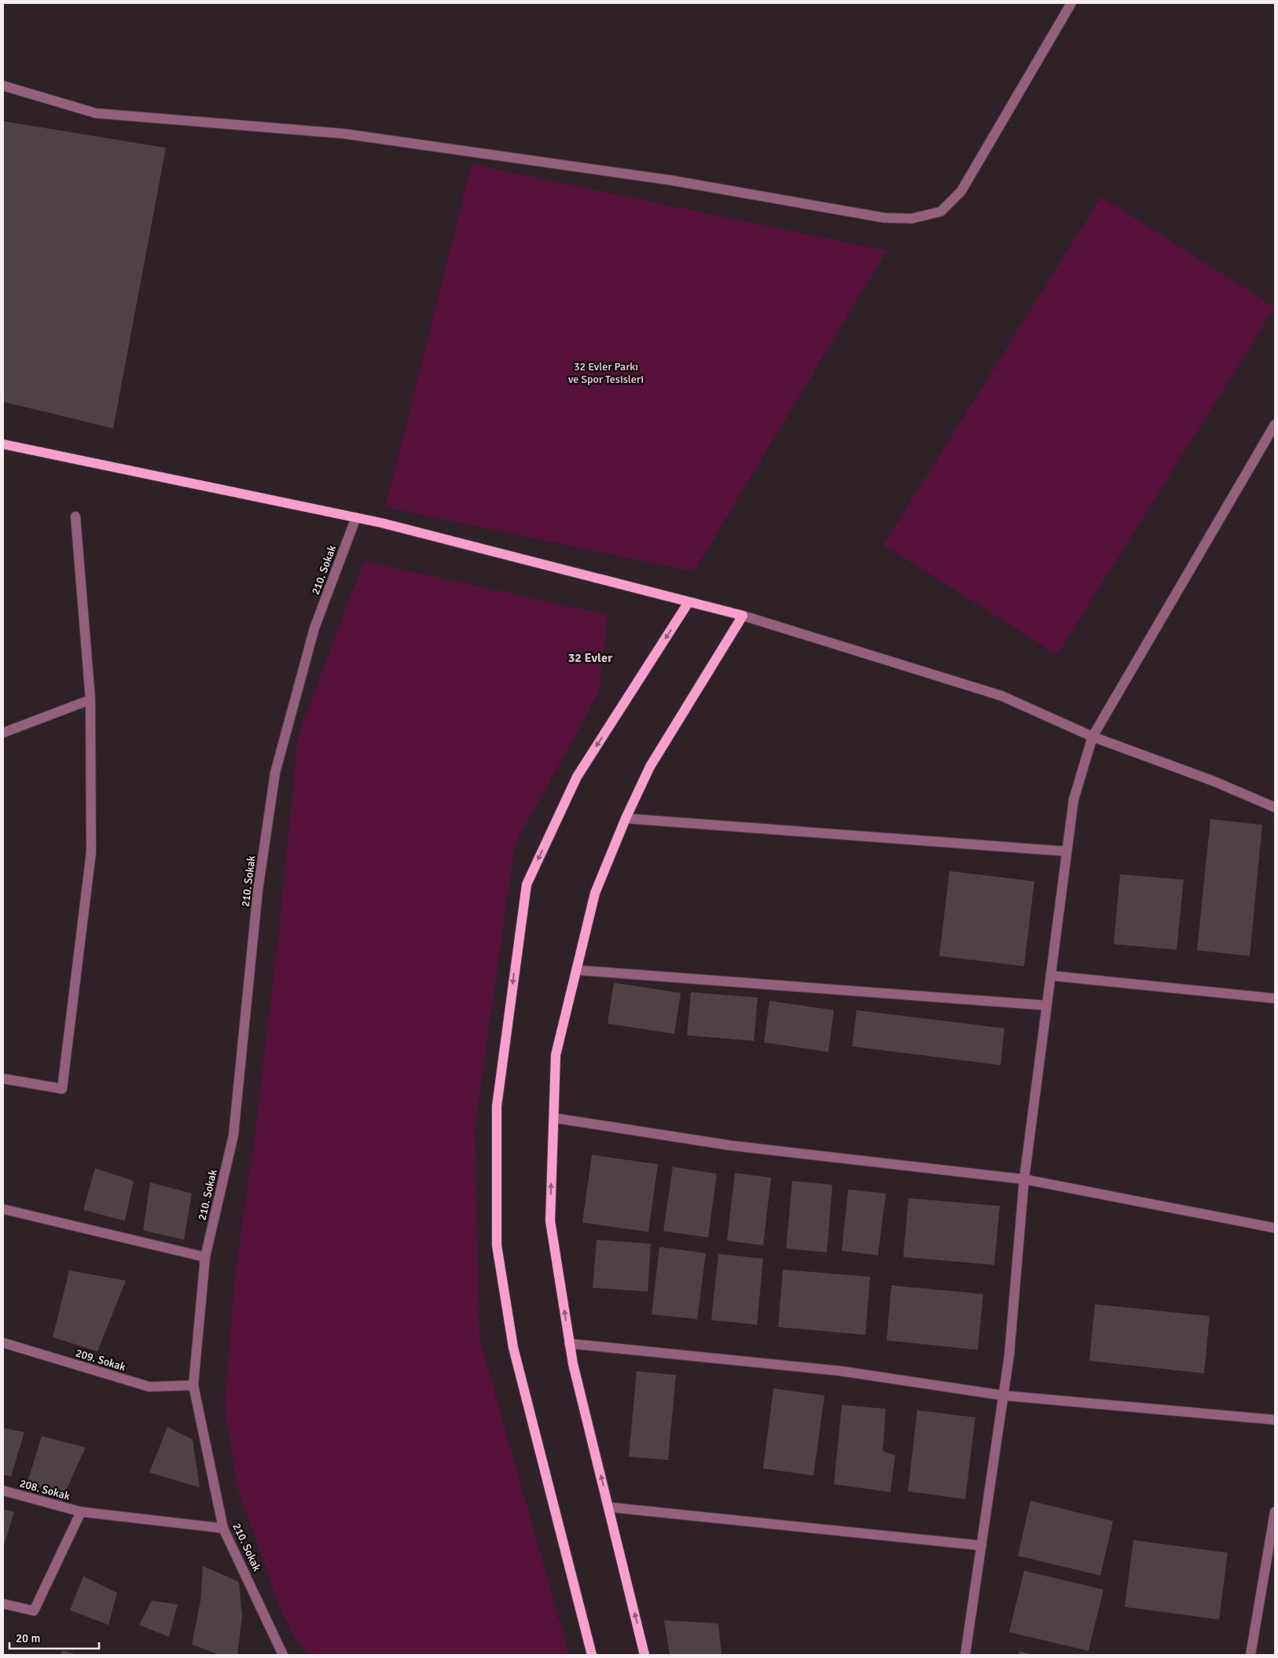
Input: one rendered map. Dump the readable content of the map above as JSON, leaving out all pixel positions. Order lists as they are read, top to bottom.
{
  "streets": {
    "street": ["210. Sokak", "209. Sokak", "208. Sokak"]
  },
  "crossings": [
    ["210. Sokak", "209. Sokak"],
    ["210. Sokak", "208. Sokak"]
  ],
  "districts": ["32 Evler"],
  "parks": ["32 Evler Parkı ve Spor Tesisleri"],
  "scale_bar": "20 m"
}
